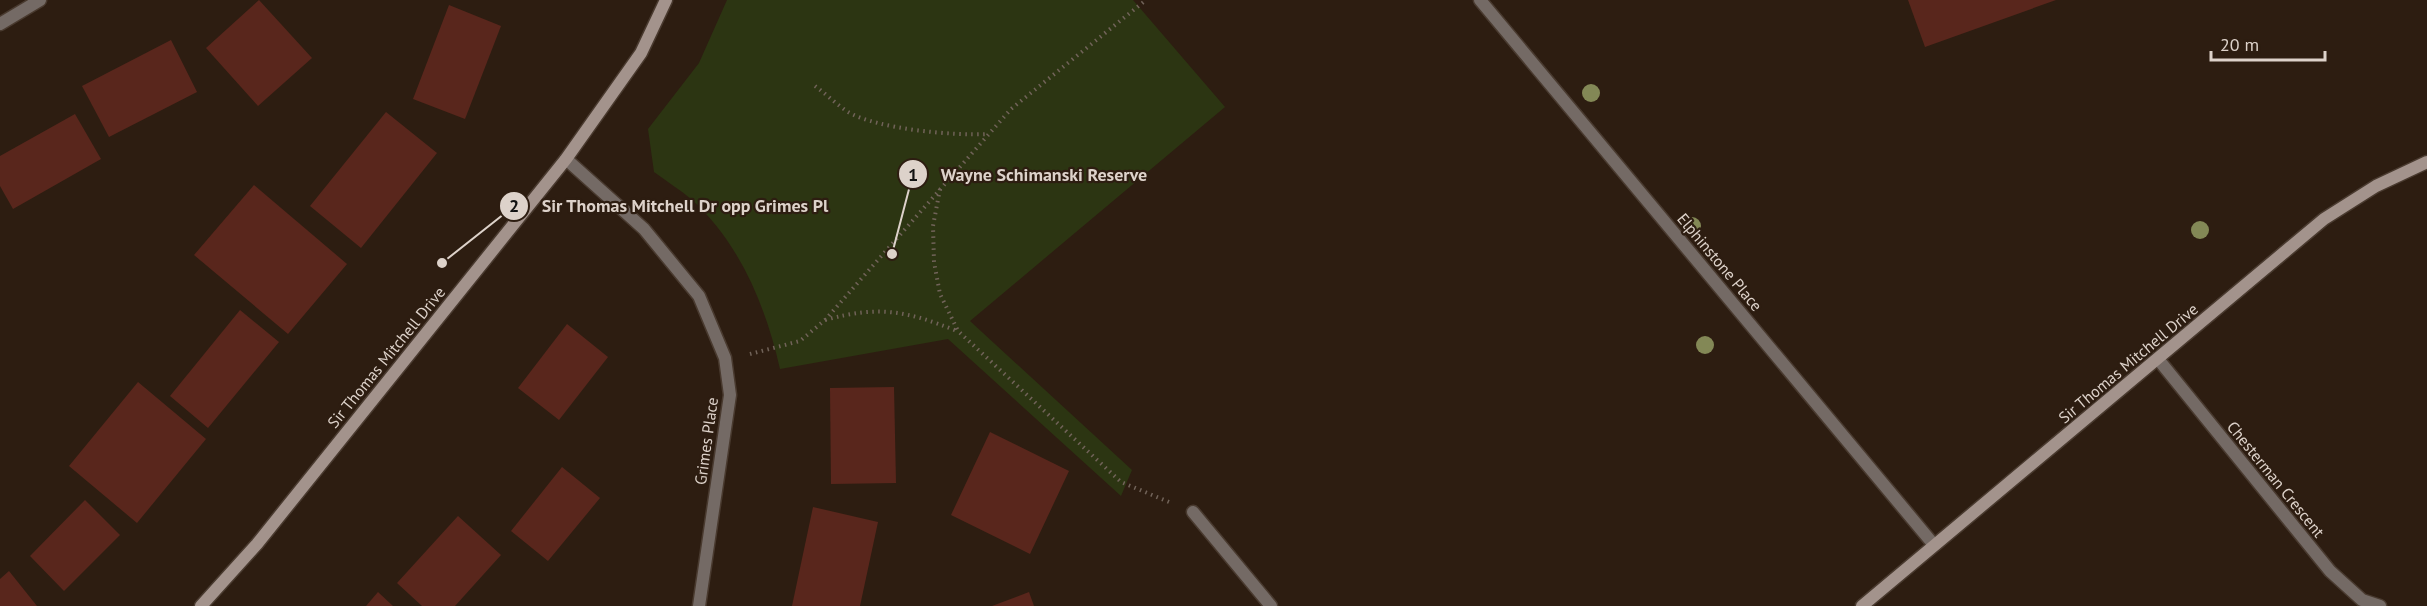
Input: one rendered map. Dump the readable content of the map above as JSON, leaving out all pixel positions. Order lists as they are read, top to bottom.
{
  "streets": {
    "street": [
      "Elphinstone Place",
      "Sir Thomas Mitchell Drive",
      "Grimes Place",
      "Chesterman Crescent"
    ]
  },
  "crossings": [
    ["Elphinstone Place", "Sir Thomas Mitchell Drive"],
    ["Sir Thomas Mitchell Drive", "Grimes Place"],
    ["Sir Thomas Mitchell Drive", "Chesterman Crescent"]
  ],
  "places": ["Wayne Schimanski Reserve", "Sir Thomas Mitchell Dr opp Grimes Pl"],
  "scale_bar": "20 m"
}
